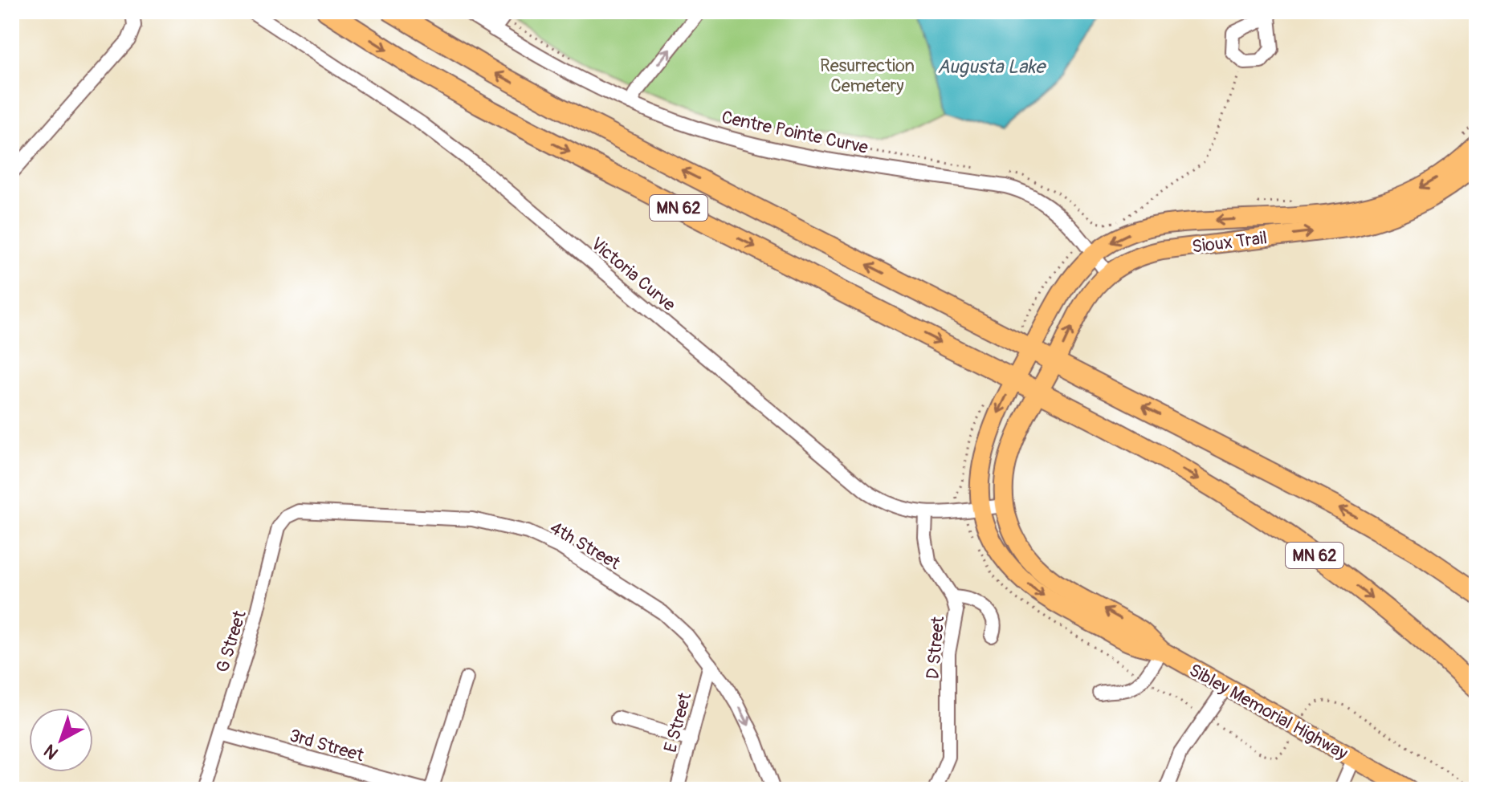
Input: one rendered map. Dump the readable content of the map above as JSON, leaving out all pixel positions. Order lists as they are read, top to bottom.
{
  "streets": {
    "highway": ["MN 62"],
    "main road": ["Sioux Trail", "Sibley Memorial Highway"],
    "street": [
      "Centre Pointe Curve",
      "Victoria Curve",
      "4th Street",
      "G Street",
      "D Street",
      "E Street",
      "3rd Street"
    ]
  },
  "crossings": [
    ["Centre Pointe Curve", "Sioux Trail"],
    ["MN 62", "Sioux Trail"],
    ["Sioux Trail", "Victoria Curve"],
    ["Sioux Trail", "Sibley Memorial Highway"],
    ["Victoria Curve", "D Street"],
    ["4th Street", "G Street"],
    ["4th Street", "E Street"],
    ["G Street", "3rd Street"]
  ],
  "water": ["Augusta Lake"],
  "parks": ["Resurrection Cemetery"],
  "north": "bottom left"
}
